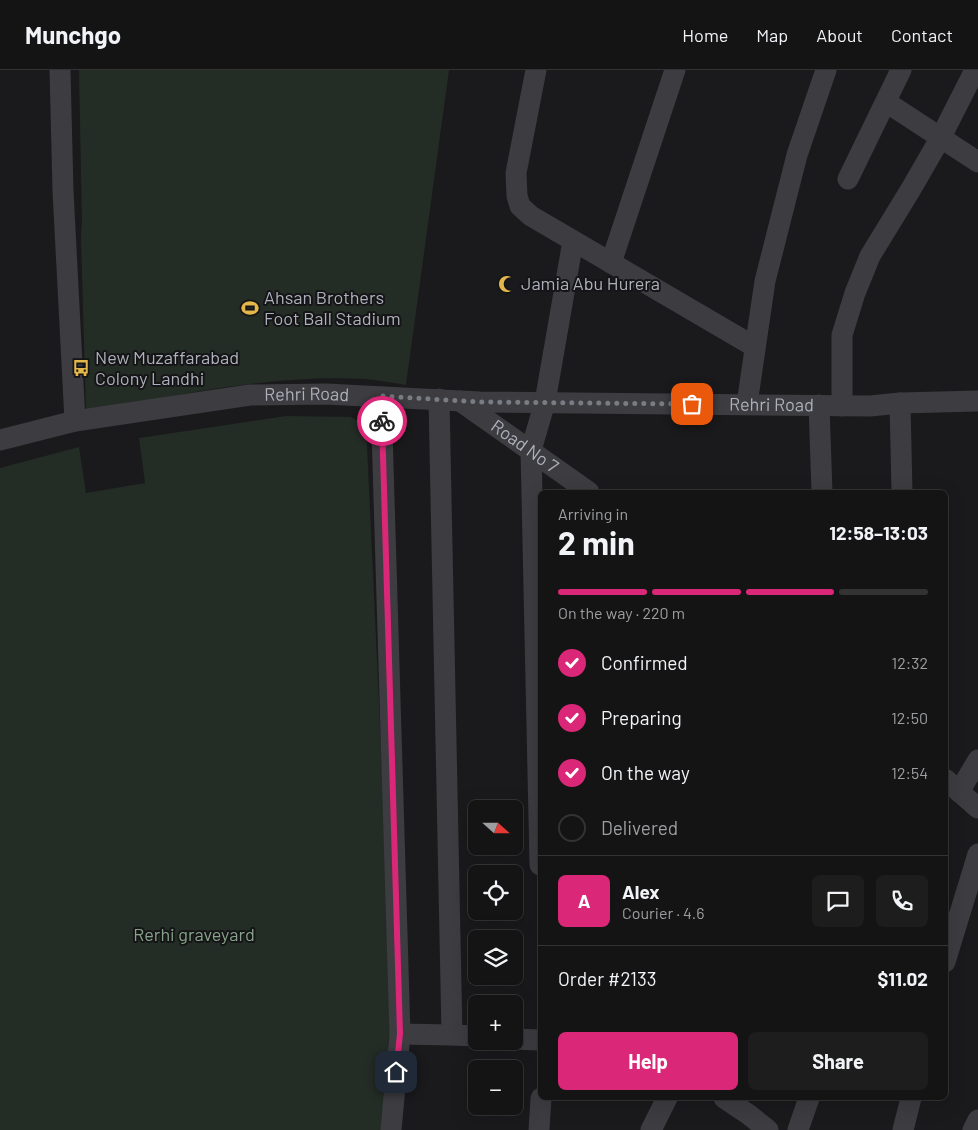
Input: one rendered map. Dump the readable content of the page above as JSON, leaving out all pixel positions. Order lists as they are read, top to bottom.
{
  "streets": {
    "street": ["Rehri Road", "Road No 7"]
  },
  "crossings": [
    ["Rehri Road", "Road No 7"]
  ],
  "parks": ["Rerhi graveyard"],
  "places": {
    "mosque": ["Jamia Abu Hurera"],
    "sports": ["Ahsan Brothers Foot Ball Stadium"],
    "bus stop": ["New Muzaffarabad Colony Landhi"]
  },
  "north": "right",
  "page": {
    "header": "Munchgo",
    "nav": [
      "Home",
      "Map",
      "About",
      "Contact"
    ],
    "heading": ["2 min", "Arriving in", "12:58–13:03"],
    "panel": [
      "Alex",
      "Courier · 4.6",
      "Order #2133",
      "$11.02"
    ],
    "bar": "On the way · 220 m",
    "list": [
      ["Confirmed", "12:32"],
      ["Preparing", "12:50"],
      ["On the way", "12:54"],
      "Delivered"
    ],
    "map_buttons": ["+", "−"],
    "round": "A",
    "buttons": ["Help", "Share"]
  }
}
